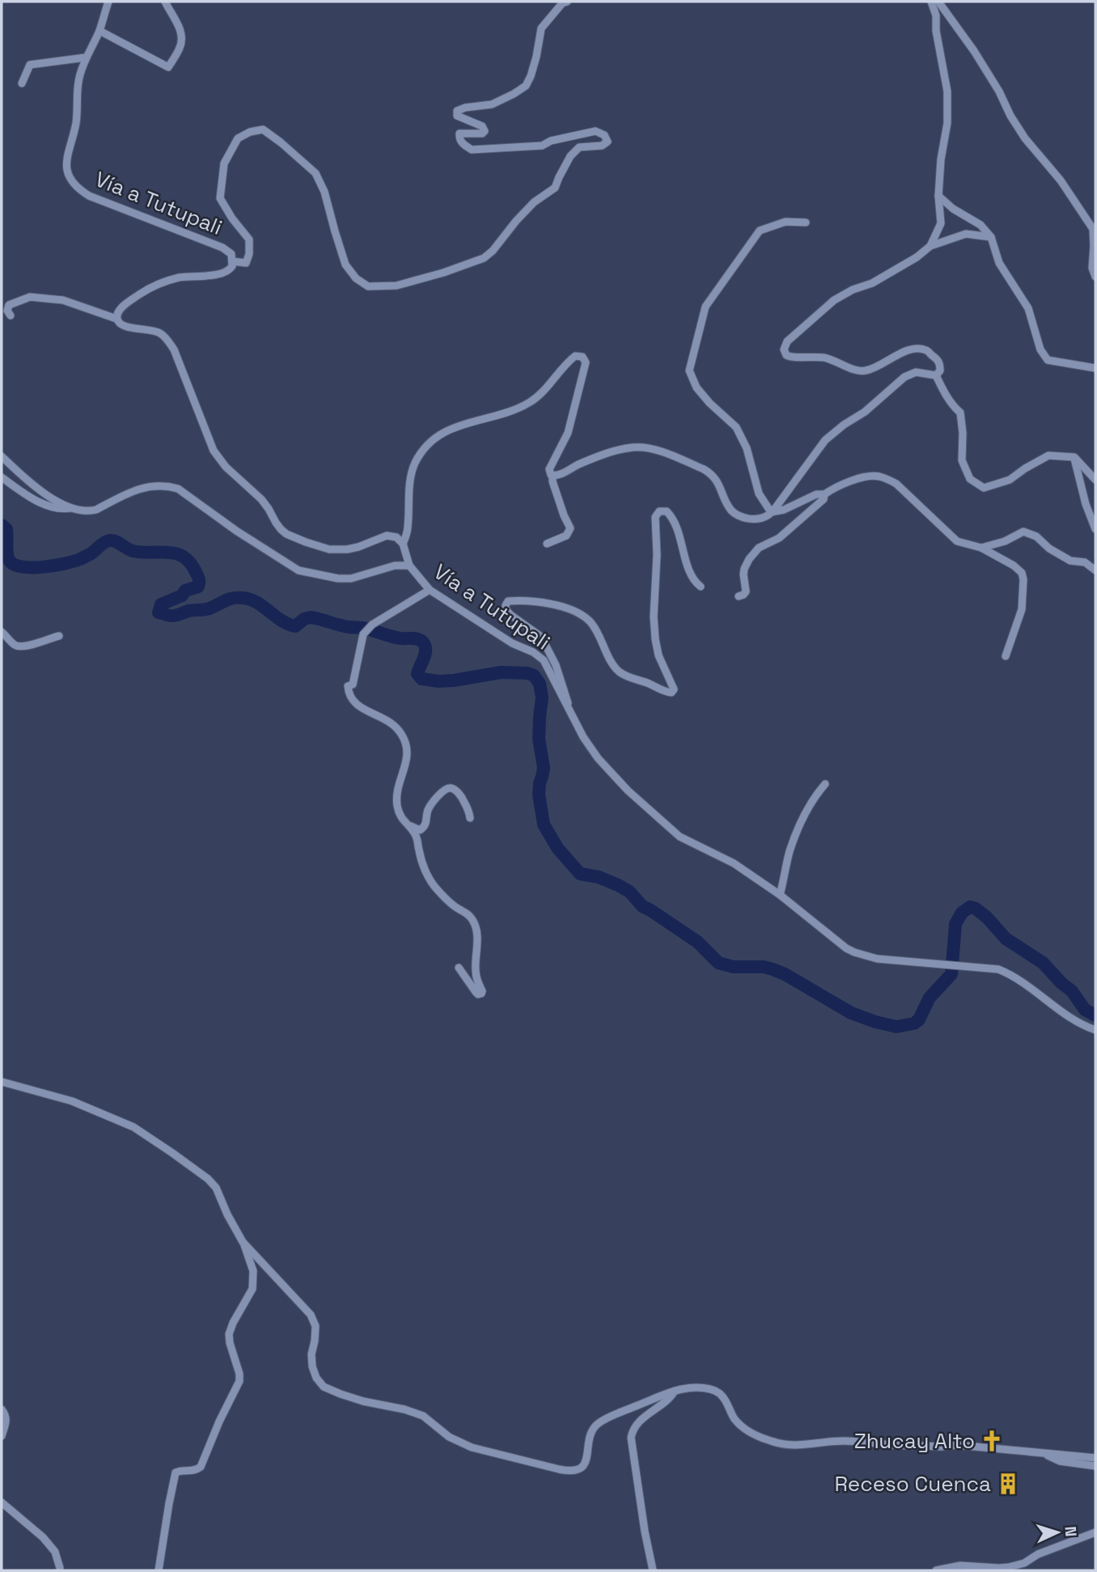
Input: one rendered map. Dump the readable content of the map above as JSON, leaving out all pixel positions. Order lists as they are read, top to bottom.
{
  "streets": {
    "street": ["Vía a Tutupali"]
  },
  "places": {
    "church": ["Zhucay Alto"],
    "building": ["Receso Cuenca"]
  },
  "north": "right"
}
